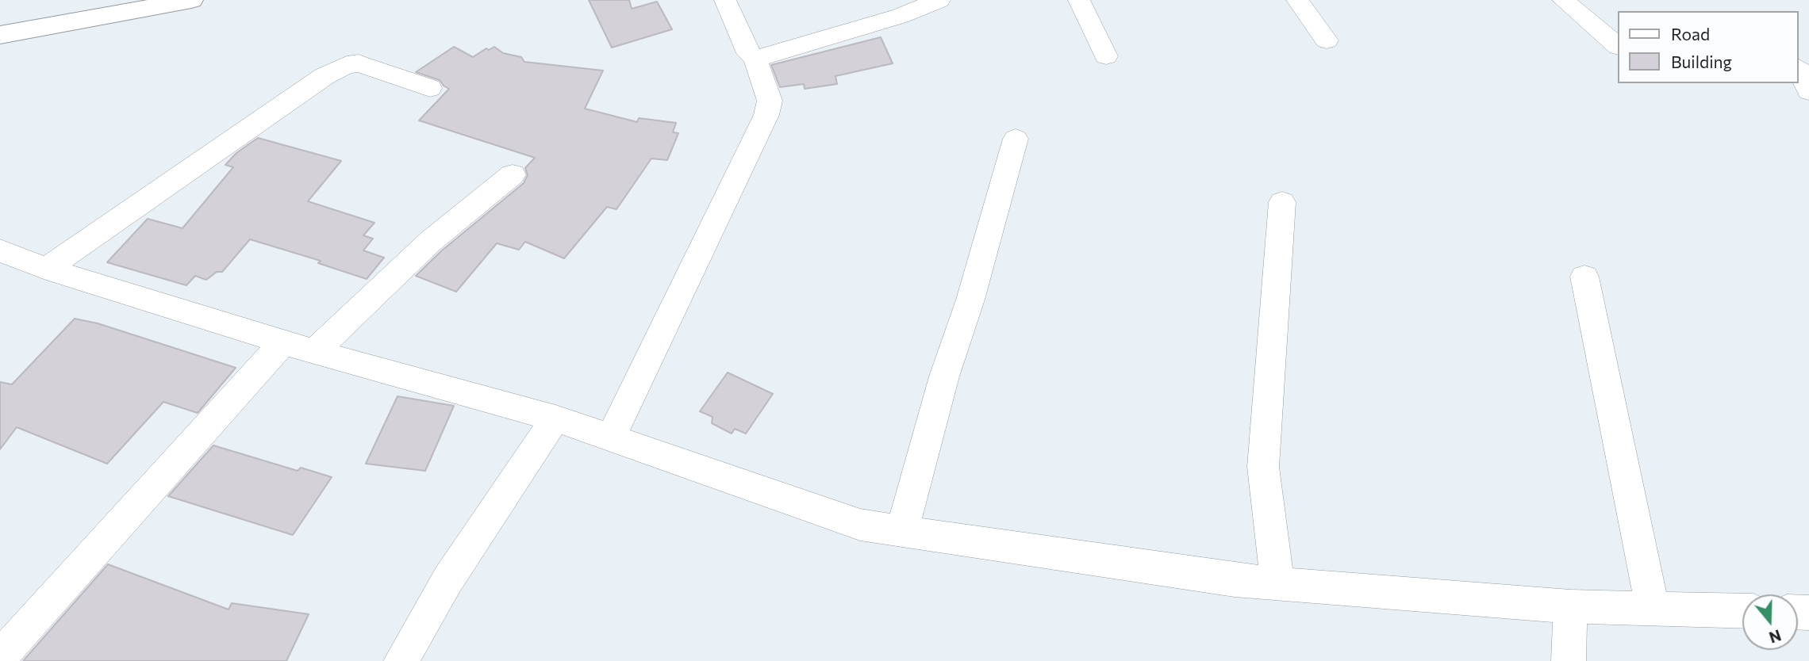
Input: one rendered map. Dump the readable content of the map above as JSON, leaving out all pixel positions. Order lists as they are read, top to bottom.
{
  "legend": ["Road", "Building"],
  "north": "bottom"
}
